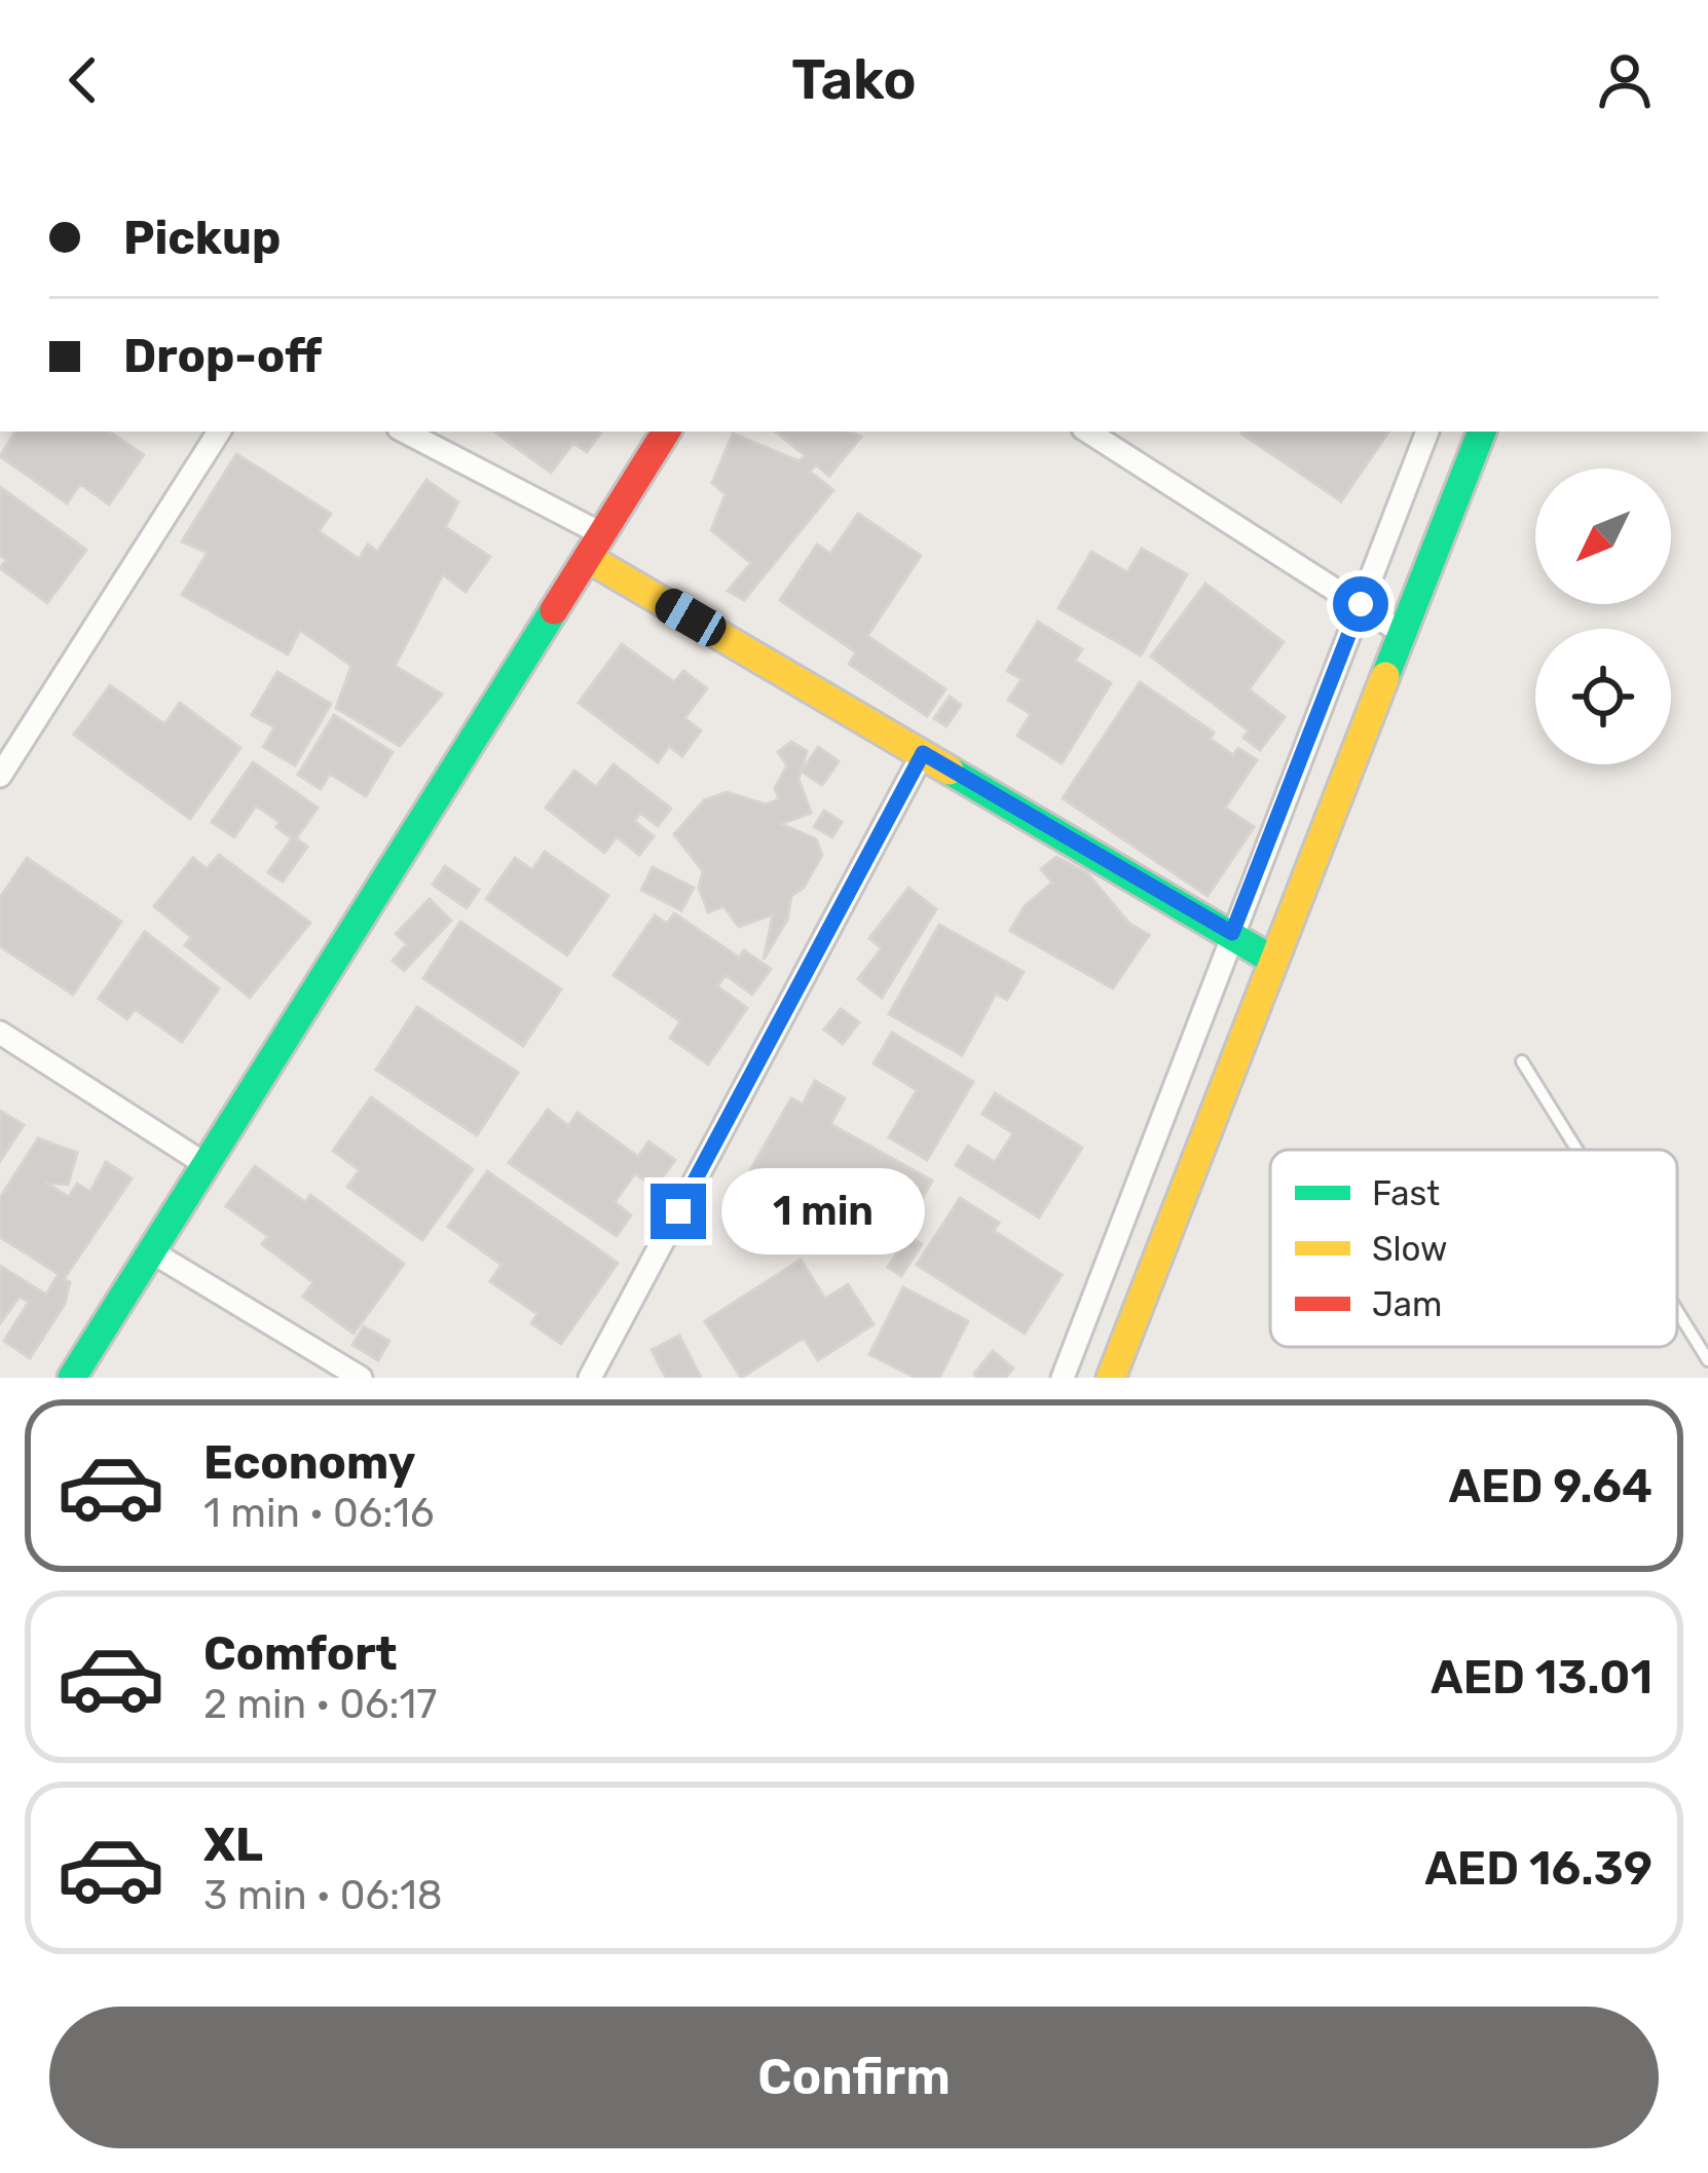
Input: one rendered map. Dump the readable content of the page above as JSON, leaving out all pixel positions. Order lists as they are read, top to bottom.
{
  "legend": ["Fast", "Slow", "Jam"],
  "north": "bottom left",
  "page": {
    "header": "Tako",
    "banner": ["Pickup", "Drop-off"],
    "bubble": "1 min",
    "list": [
      {
        "name": "Economy",
        "note": "1 min · 06:16",
        "value": "AED 9.64"
      },
      {
        "name": "Comfort",
        "note": "2 min · 06:17",
        "value": "AED 13.01"
      },
      {
        "name": "XL",
        "note": "3 min · 06:18",
        "value": "AED 16.39"
      }
    ],
    "buttons": "Confirm"
  }
}
